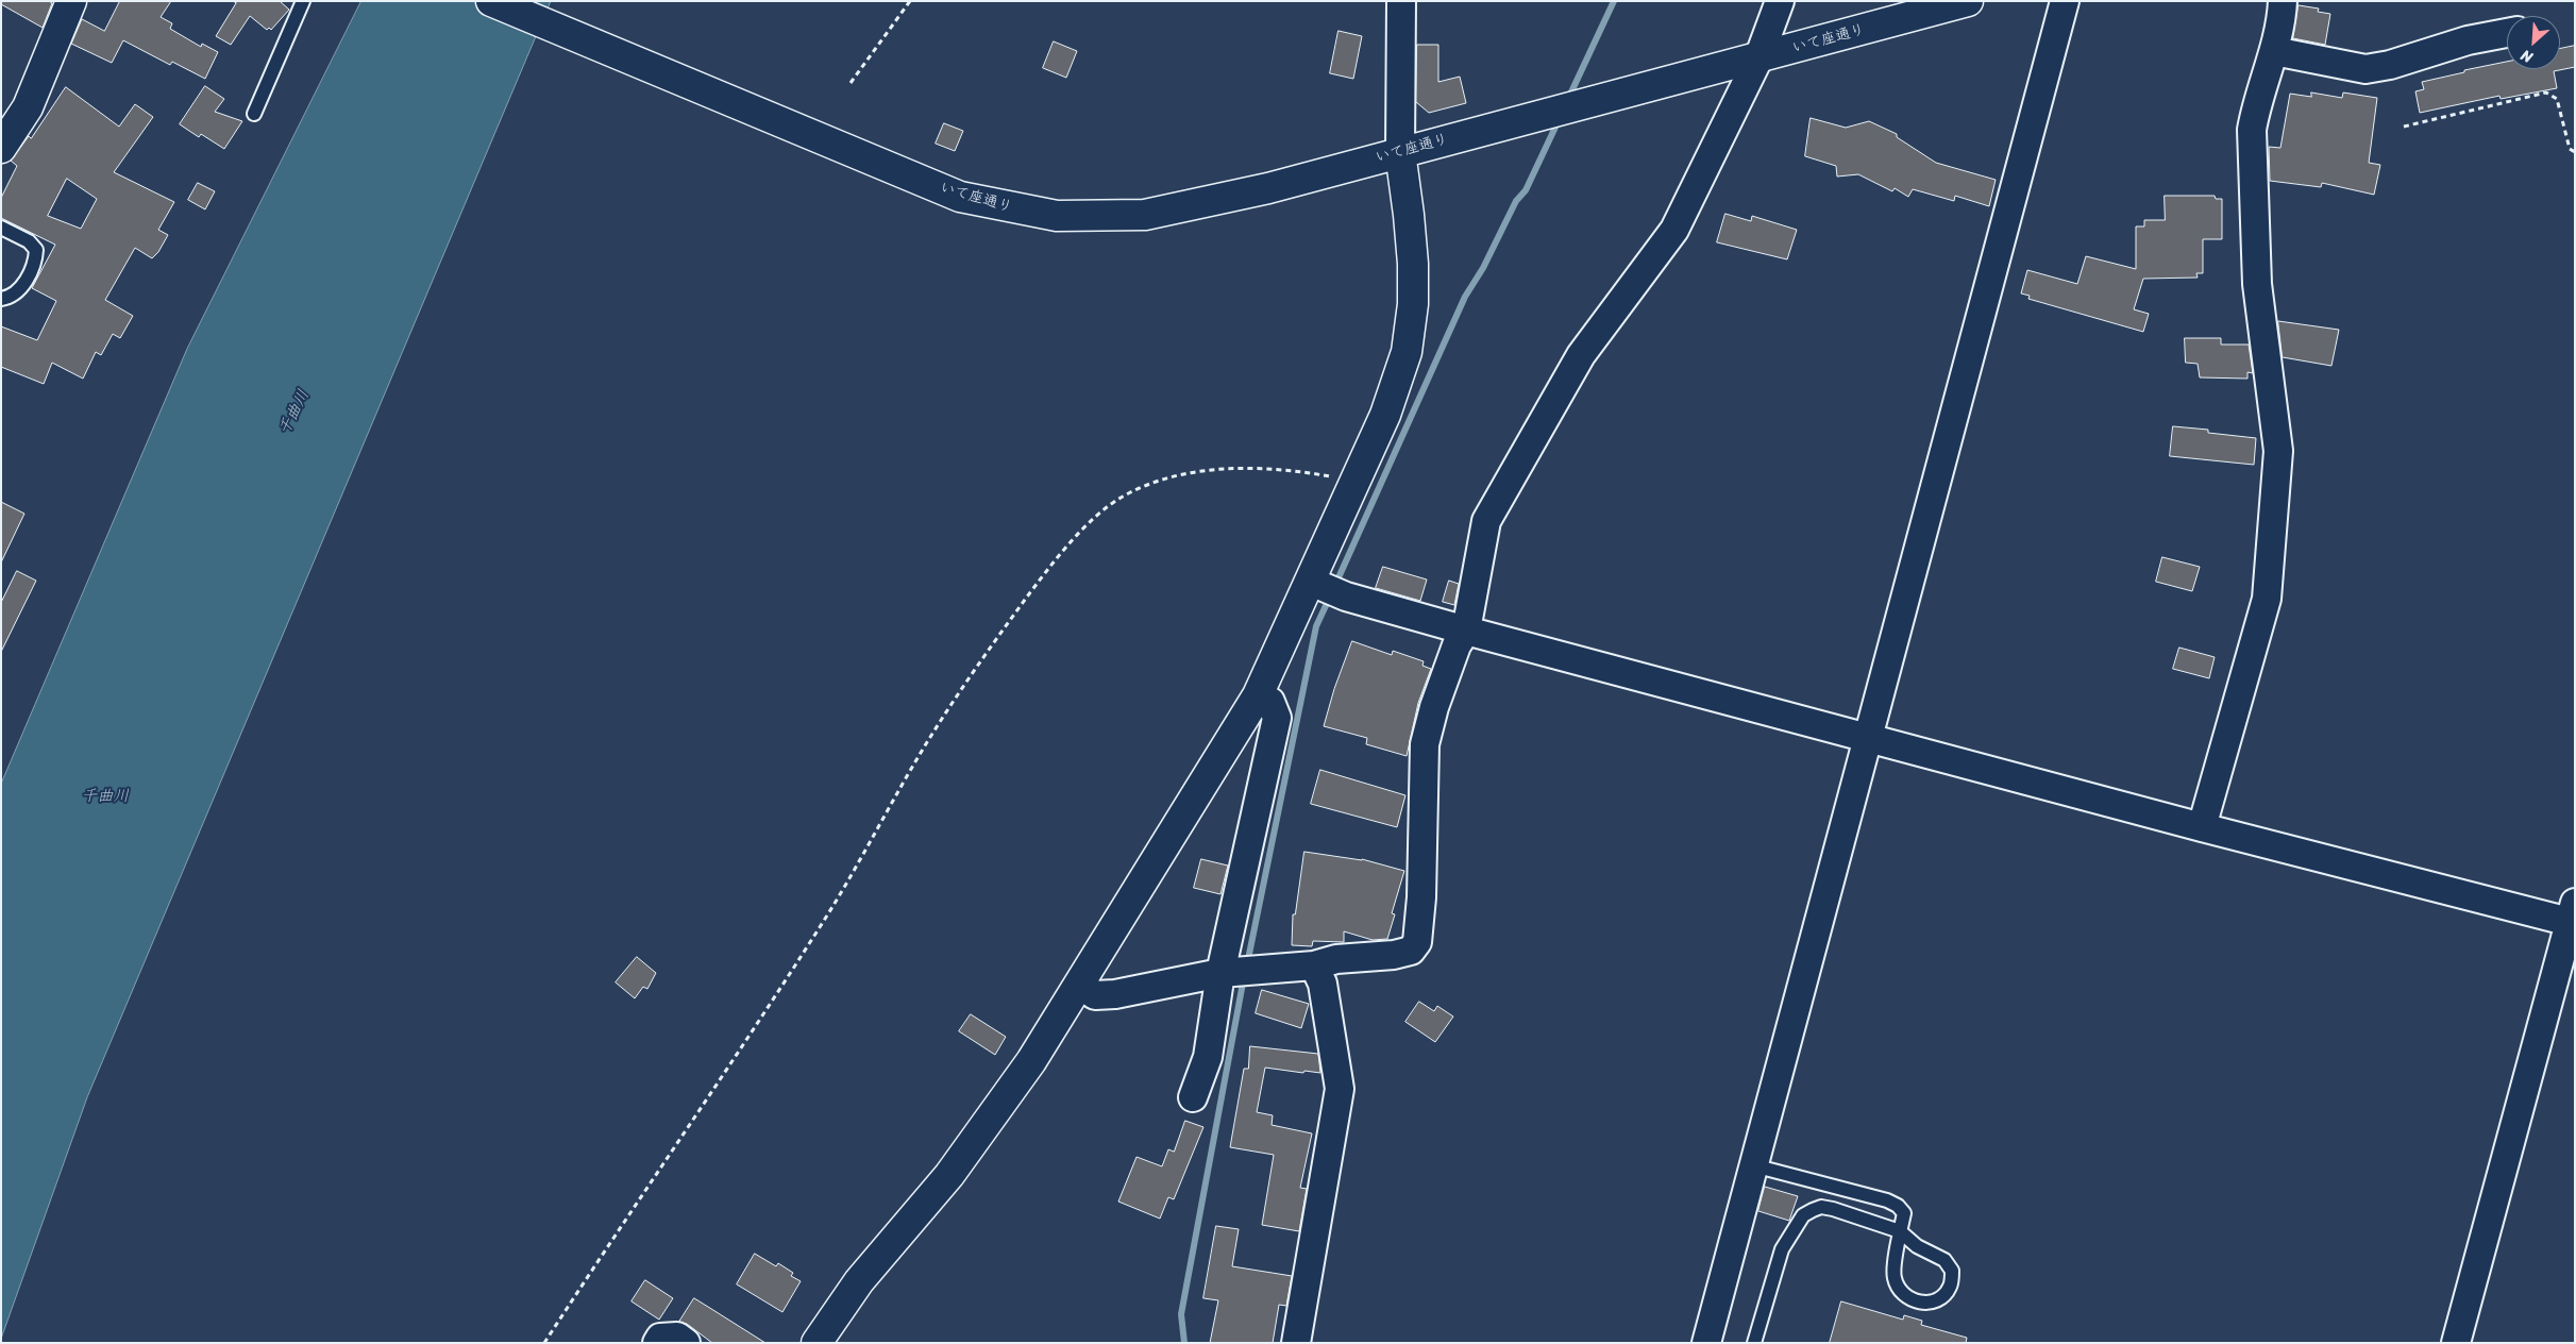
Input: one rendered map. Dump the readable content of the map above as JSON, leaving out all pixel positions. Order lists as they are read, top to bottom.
{
  "streets": {
    "street": ["いて座通り"]
  },
  "water": ["千曲川"],
  "north": "bottom left"
}
